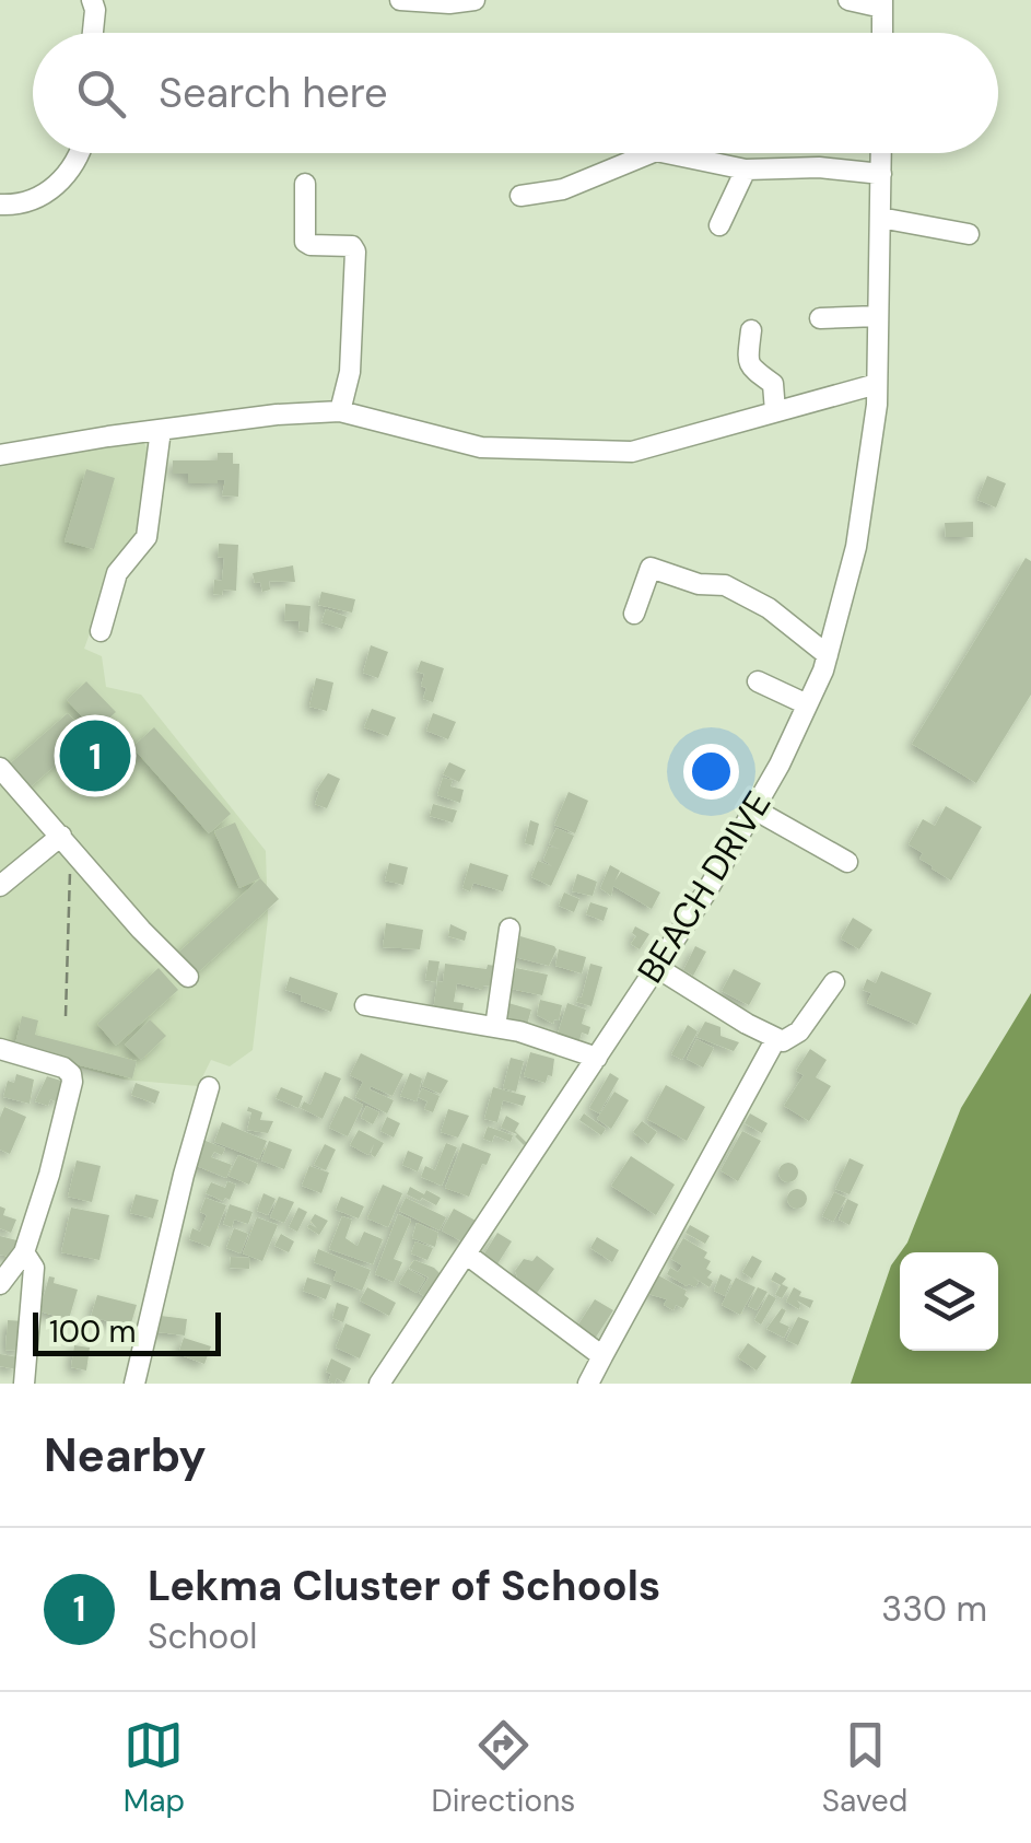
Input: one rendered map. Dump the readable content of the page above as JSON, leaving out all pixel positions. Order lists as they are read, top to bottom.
{
  "streets": {
    "street": ["BEACH DRIVE"]
  },
  "scale_bar": "100 m",
  "page": {
    "search": "Search here",
    "pins": "1",
    "scale": "100 m",
    "heading": "Nearby",
    "list": [
      {
        "mark": "1",
        "name": "Lekma Cluster of Schools",
        "note": "School",
        "value": "330 m"
      }
    ],
    "nav": ["Map", "Directions", "Saved"]
  }
}
